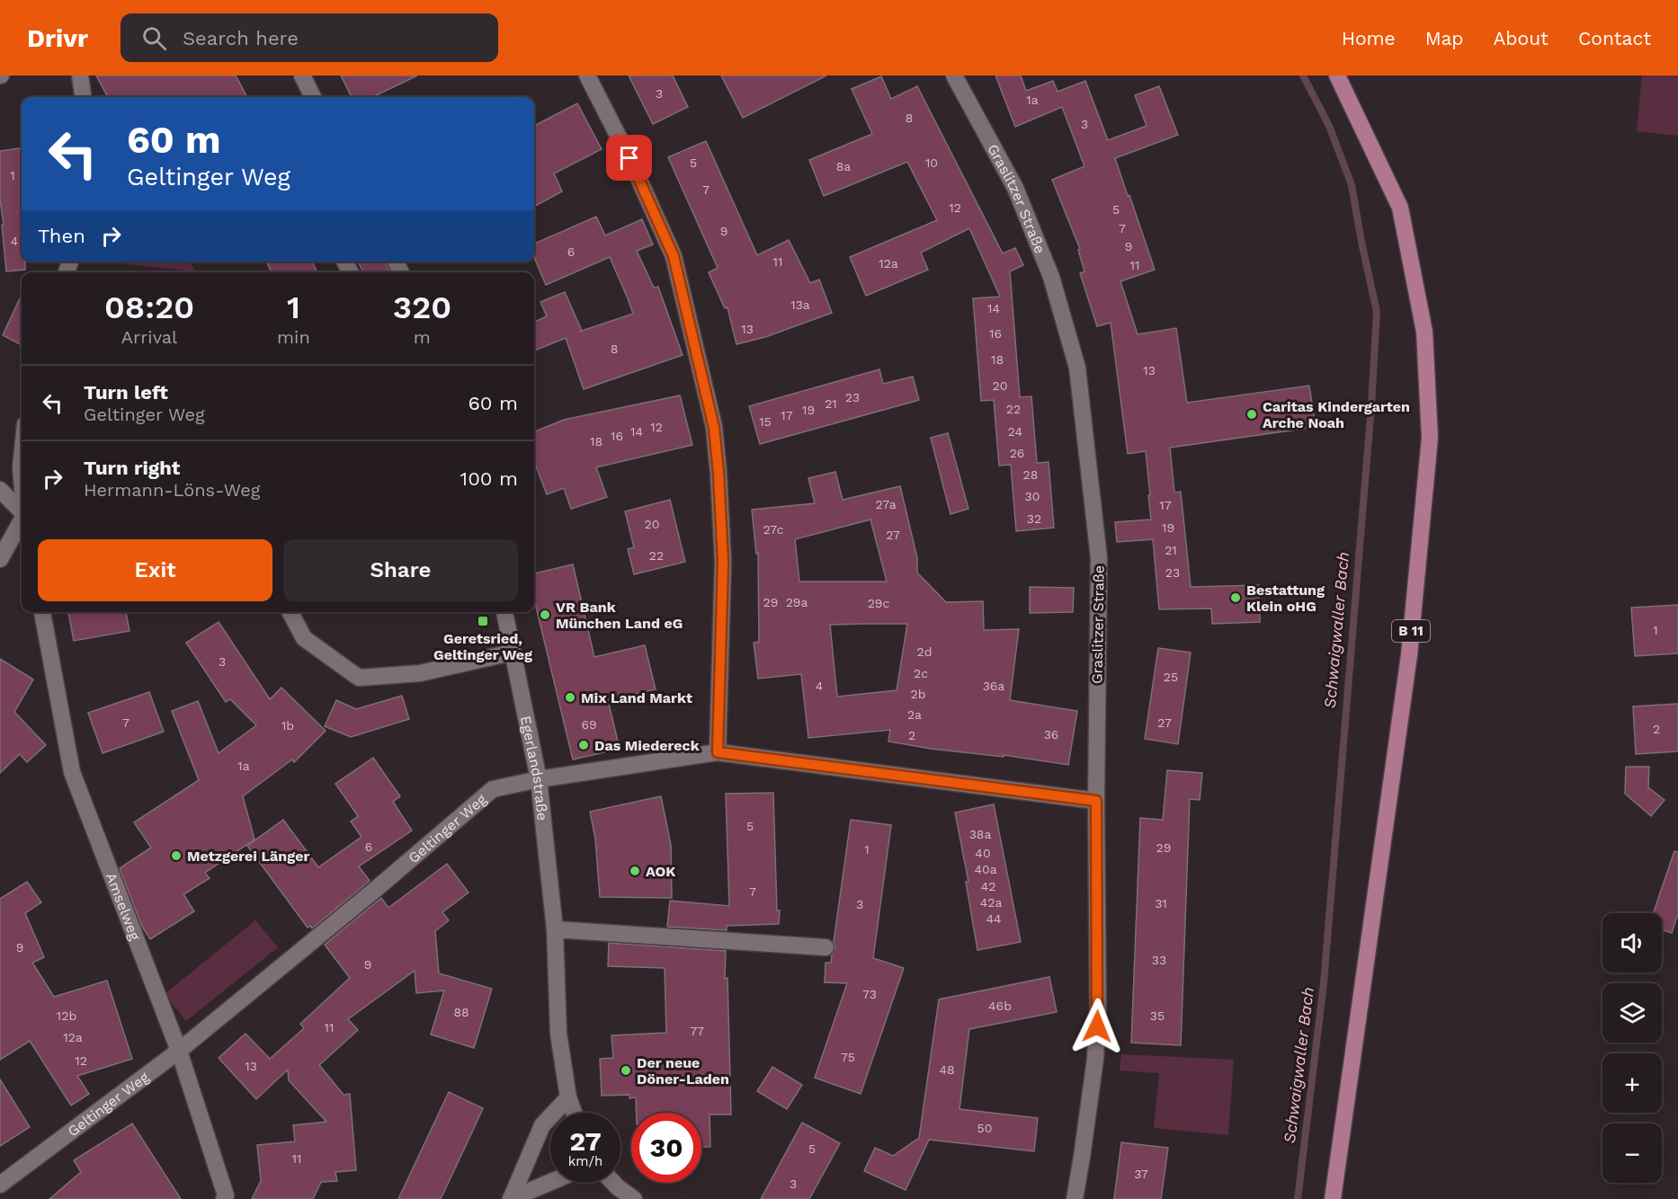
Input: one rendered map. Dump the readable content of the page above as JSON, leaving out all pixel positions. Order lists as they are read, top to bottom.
{
  "streets": {
    "main road": ["B 11"],
    "street": [
      "Graslitzer Straße",
      "Egerlandstraße",
      "Geltinger Weg",
      "Amselweg"
    ]
  },
  "crossings": [
    ["Graslitzer Straße", "Geltinger Weg"],
    ["Egerlandstraße", "Geltinger Weg"],
    ["Geltinger Weg", "Amselweg"]
  ],
  "water": ["Schwaigwaller Bach"],
  "places": {
    "other": [
      "Caritas Kindergarten Arche Noah",
      "Bestattung Klein oHG",
      "VR Bank München Land eG",
      "Mix Land Markt",
      "Das Miedereck",
      "Metzgerei Länger",
      "AOK",
      "Der neue Döner-Laden"
    ],
    "transit": ["Geretsried, Geltinger Weg"]
  },
  "house_numbers": [
    "3",
    "1a",
    "8",
    "3",
    "5",
    "10",
    "8a",
    "1",
    "7",
    "12",
    "5",
    "7",
    "9",
    "4",
    "9",
    "6",
    "11",
    "12a",
    "11",
    "13a",
    "14",
    "13",
    "16",
    "8",
    "18",
    "13",
    "20",
    "23",
    "21",
    "22",
    "19",
    "17",
    "15",
    "12",
    "14",
    "24",
    "16",
    "18",
    "26",
    "28",
    "30",
    "27a",
    "17",
    "32",
    "20",
    "19",
    "27c",
    "27",
    "21",
    "22",
    "23",
    "29",
    "29a",
    "29c",
    "1",
    "2d",
    "3",
    "2c",
    "25",
    "4",
    "36a",
    "2b",
    "2a",
    "7",
    "27",
    "69",
    "1b",
    "2",
    "36",
    "2",
    "1a",
    "5",
    "38a",
    "6",
    "29",
    "1",
    "40",
    "40a",
    "42",
    "7",
    "42a",
    "31",
    "3",
    "44",
    "9",
    "33",
    "9",
    "73",
    "46b",
    "88",
    "12b",
    "35",
    "11",
    "77",
    "12a",
    "75",
    "12",
    "13",
    "48",
    "50",
    "5",
    "11",
    "37",
    "3"
  ],
  "page": {
    "header": "Drivr",
    "search": "Search here",
    "nav": [
      "Home",
      "Map",
      "About",
      "Contact"
    ],
    "turn": ["60 m", "Geltinger Weg"],
    "then": "Then",
    "eta": [
      "08:20",
      "Arrival",
      "1",
      "min",
      "320",
      "m"
    ],
    "list": [
      {
        "name": "Turn left",
        "note": "Geltinger Weg",
        "value": "60 m"
      },
      {
        "name": "Turn right",
        "note": "Hermann-Löns-Weg",
        "value": "100 m"
      }
    ],
    "buttons": ["Exit", "Share"],
    "map_buttons": ["+", "−"],
    "speed": "27 km/h",
    "limit": "30"
  }
}
